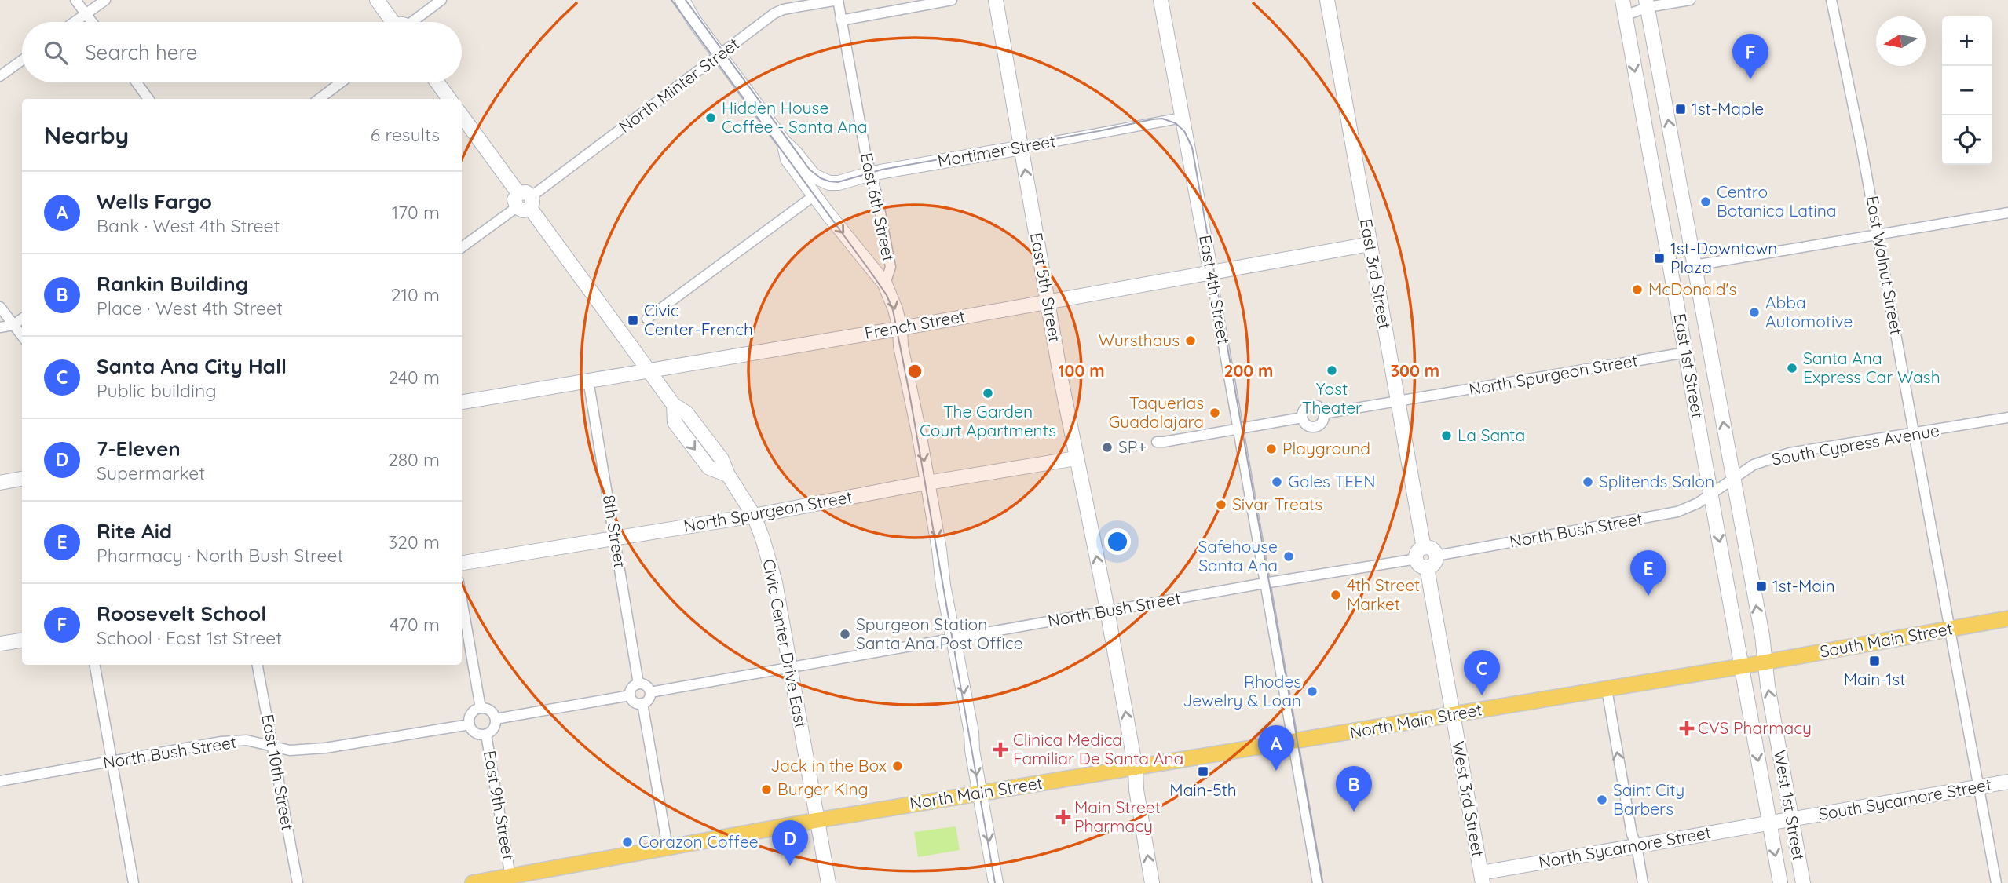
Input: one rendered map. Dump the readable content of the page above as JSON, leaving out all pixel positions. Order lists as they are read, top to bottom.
{
  "streets": {
    "main road": [
      "Mortimer Street",
      "East 3rd Street",
      "East 5th Street",
      "East 4th Street",
      "French Street",
      "East 1st Street",
      "North Spurgeon Street",
      "South Main Street",
      "Civic Center Drive East",
      "North Main Street",
      "West 3rd Street",
      "South Sycamore Street",
      "West 1st Street",
      "North Sycamore Street"
    ],
    "street": [
      "North Minter Street",
      "East 6th Street",
      "East Walnut Street",
      "South Cypress Avenue",
      "North Bush Street",
      "8th Street",
      "East 10th Street",
      "East 9th Street"
    ]
  },
  "crossings": [
    ["North Minter Street", "East 6th Street"],
    ["North Minter Street", "Civic Center Drive East"],
    ["Mortimer Street", "East 6th Street"],
    ["Mortimer Street", "East 5th Street"],
    ["Mortimer Street", "East 4th Street"],
    ["East Walnut Street", "South Cypress Avenue"],
    ["East Walnut Street", "South Main Street"],
    ["East Walnut Street", "South Sycamore Street"],
    ["East 3rd Street", "French Street"],
    ["East 3rd Street", "North Spurgeon Street"],
    ["East 3rd Street", "North Bush Street"],
    ["East 3rd Street", "North Main Street"],
    ["East 3rd Street", "West 3rd Street"],
    ["East 5th Street", "French Street"],
    ["East 5th Street", "North Spurgeon Street"],
    ["East 5th Street", "North Bush Street"],
    ["East 5th Street", "North Main Street"],
    ["East 4th Street", "French Street"],
    ["East 4th Street", "North Spurgeon Street"],
    ["East 4th Street", "North Bush Street"],
    ["East 4th Street", "North Main Street"],
    ["French Street", "8th Street"],
    ["French Street", "Civic Center Drive East"],
    ["East 1st Street", "North Spurgeon Street"],
    ["East 1st Street", "South Cypress Avenue"],
    ["East 1st Street", "North Bush Street"],
    ["East 1st Street", "South Main Street"],
    ["East 1st Street", "North Main Street"],
    ["East 1st Street", "West 1st Street"],
    ["North Spurgeon Street", "8th Street"],
    ["North Spurgeon Street", "Civic Center Drive East"],
    ["South Cypress Avenue", "North Bush Street"],
    ["North Bush Street", "8th Street"],
    ["North Bush Street", "Civic Center Drive East"],
    ["North Bush Street", "East 10th Street"],
    ["North Bush Street", "East 9th Street"],
    ["South Main Street", "North Main Street"],
    ["South Main Street", "West 1st Street"],
    ["Civic Center Drive East", "North Main Street"],
    ["North Main Street", "West 3rd Street"],
    ["North Main Street", "East 9th Street"],
    ["North Main Street", "West 1st Street"],
    ["West 3rd Street", "North Sycamore Street"],
    ["South Sycamore Street", "West 1st Street"],
    ["South Sycamore Street", "North Sycamore Street"],
    ["West 1st Street", "North Sycamore Street"]
  ],
  "one_way": ["East 5th Street"],
  "places": {
    "transit": [
      "1st-Maple",
      "1st-Downtown Plaza",
      "Civic Center-French",
      "1st-Main",
      "Main-1st",
      "Main-5th"
    ],
    "other": [
      "Hidden House Coffee - Santa Ana",
      "Centro Botanica Latina",
      "McDonald's",
      "Abba Automotive",
      "Wursthaus",
      "Santa Ana Express Car Wash",
      "Yost Theater",
      "The Garden Court Apartments",
      "Taquerias Guadalajara",
      "La Santa",
      "SP+",
      "Playground",
      "Gales TEEN",
      "Splitends Salon",
      "Sivar Treats",
      "Safehouse Santa Ana",
      "4th Street Market",
      "Spurgeon Station Santa Ana Post Office",
      "Rhodes Jewelry & Loan",
      "Jack in the Box",
      "Burger King",
      "Saint City Barbers",
      "Corazon Coffee"
    ],
    "health": ["CVS Pharmacy", "Clinica Medica Familiar De Santa Ana", "Main Street Pharmacy"]
  },
  "north": "left",
  "page": {
    "map_buttons": ["+", "−"],
    "search": "Search here",
    "pins": [
      "F",
      "E",
      "C",
      "A",
      "B",
      "D"
    ],
    "heading": ["Nearby", "6 results"],
    "list": [
      {
        "mark": "A",
        "name": "Wells Fargo",
        "note": "Bank · West 4th Street",
        "value": "170 m"
      },
      {
        "mark": "B",
        "name": "Rankin Building",
        "note": "Place · West 4th Street",
        "value": "210 m"
      },
      {
        "mark": "C",
        "name": "Santa Ana City Hall",
        "note": "Public building",
        "value": "240 m"
      },
      {
        "mark": "D",
        "name": "7-Eleven",
        "note": "Supermarket",
        "value": "280 m"
      },
      {
        "mark": "E",
        "name": "Rite Aid",
        "note": "Pharmacy · North Bush Street",
        "value": "320 m"
      },
      {
        "mark": "F",
        "name": "Roosevelt School",
        "note": "School · East 1st Street",
        "value": "470 m"
      }
    ]
  },
  "rings": ["100 m", "200 m", "300 m"]
}
